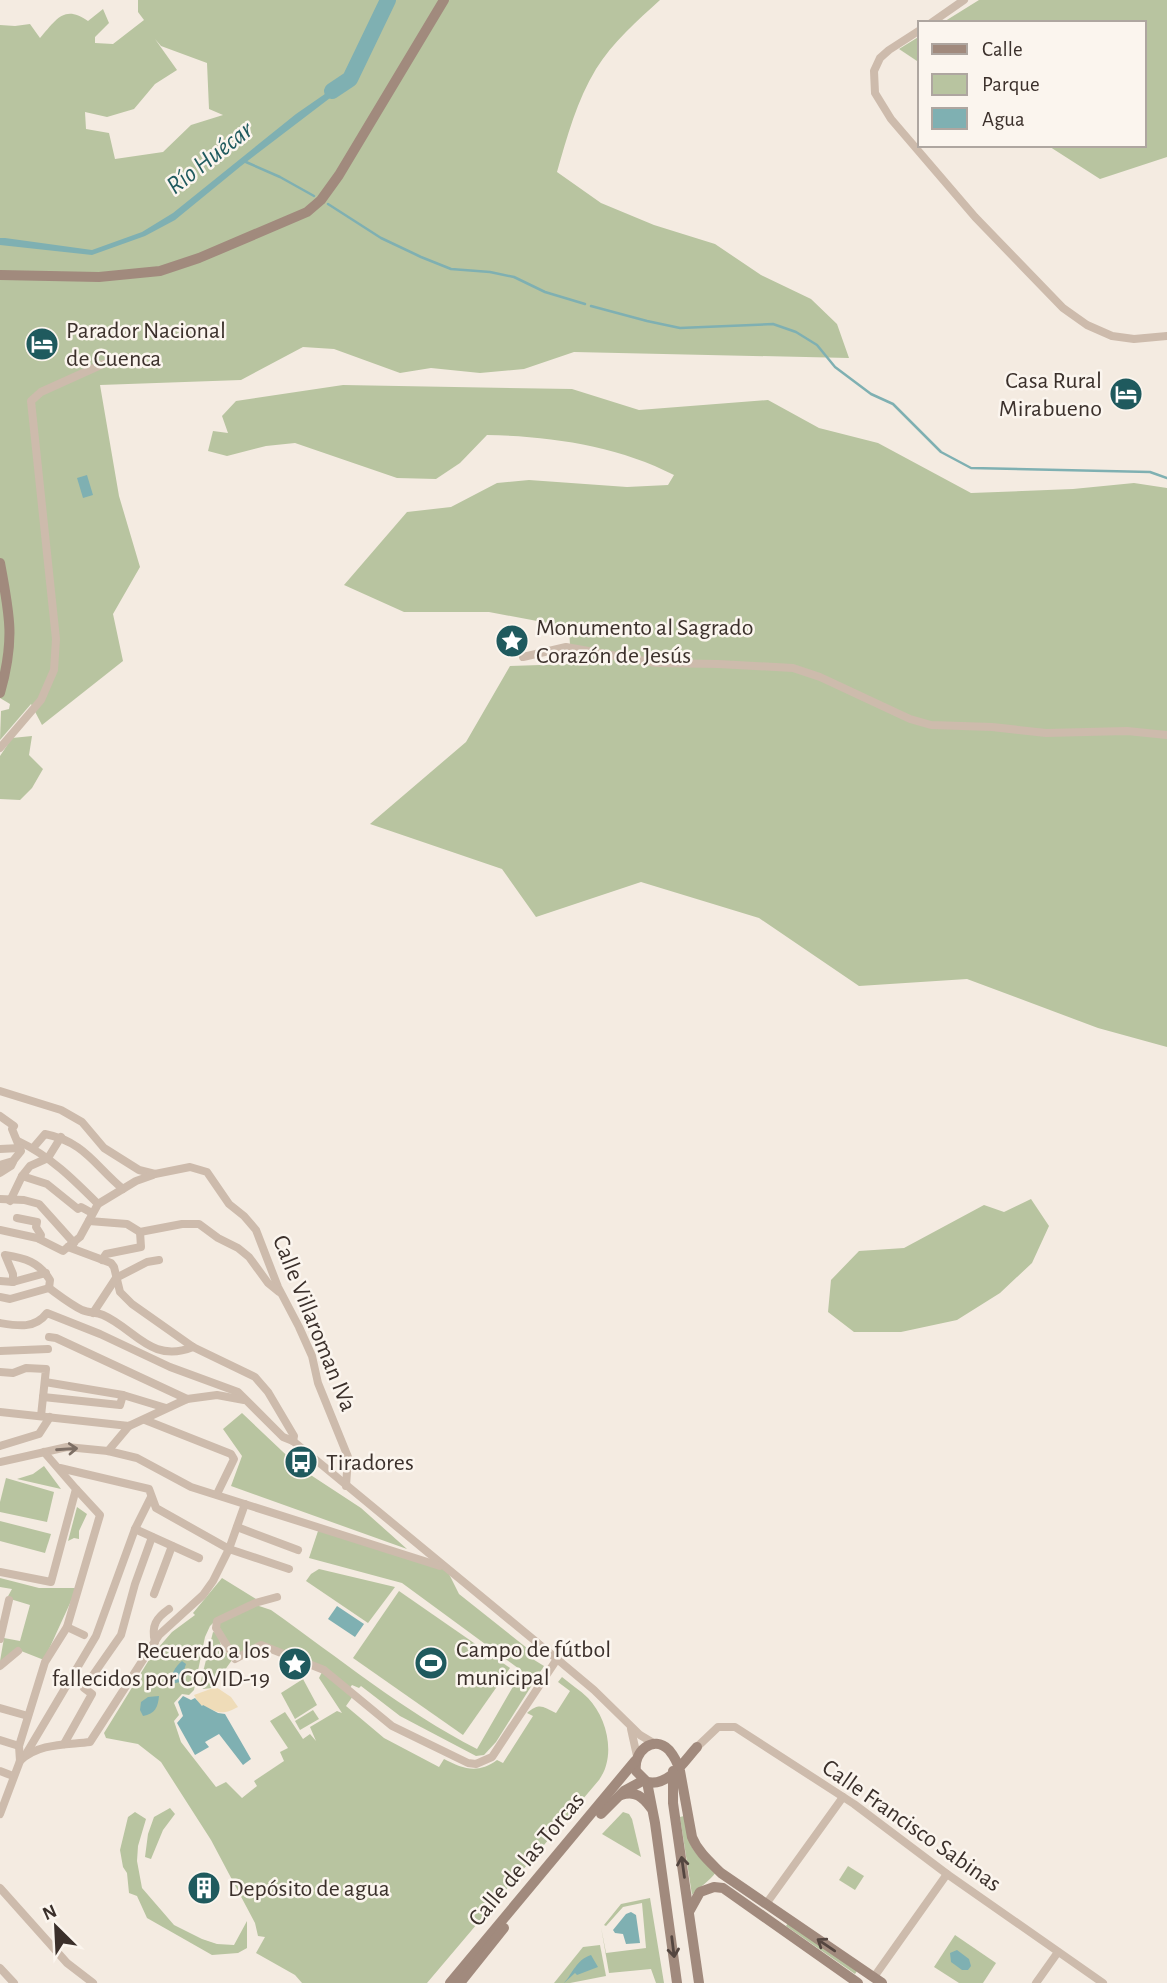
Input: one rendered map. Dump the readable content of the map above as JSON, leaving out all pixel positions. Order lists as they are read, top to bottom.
{
  "streets": {
    "street": ["Calle Villaroman IVa", "Calle Francisco Sabinas", "Calle de las Torcas"]
  },
  "water": ["Río Huécar"],
  "places": {
    "hotel": ["Parador Nacional de Cuenca", "Casa Rural Mirabueno"],
    "place": ["Monumento al Sagrado Corazón de Jesús", "Recuerdo a los fallecidos por COVID-19"],
    "bus stop": ["Tiradores"],
    "sports": ["Campo de fútbol municipal"],
    "building": ["Depósito de agua"]
  },
  "legend": ["Calle", "Parque", "Agua"],
  "north": "top left"
}
